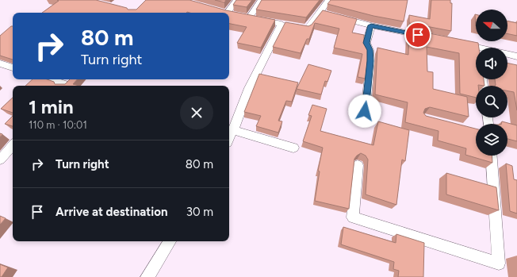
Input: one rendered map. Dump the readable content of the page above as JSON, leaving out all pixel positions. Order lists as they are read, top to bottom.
{
  "north": "left",
  "page": {
    "turn": ["80 m", "Turn right"],
    "heading": ["1 min", "110 m · 10:01"],
    "list": [
      {
        "name": "Turn right",
        "value": "80 m"
      },
      {
        "name": "Arrive at destination",
        "value": "30 m"
      }
    ]
  }
}
